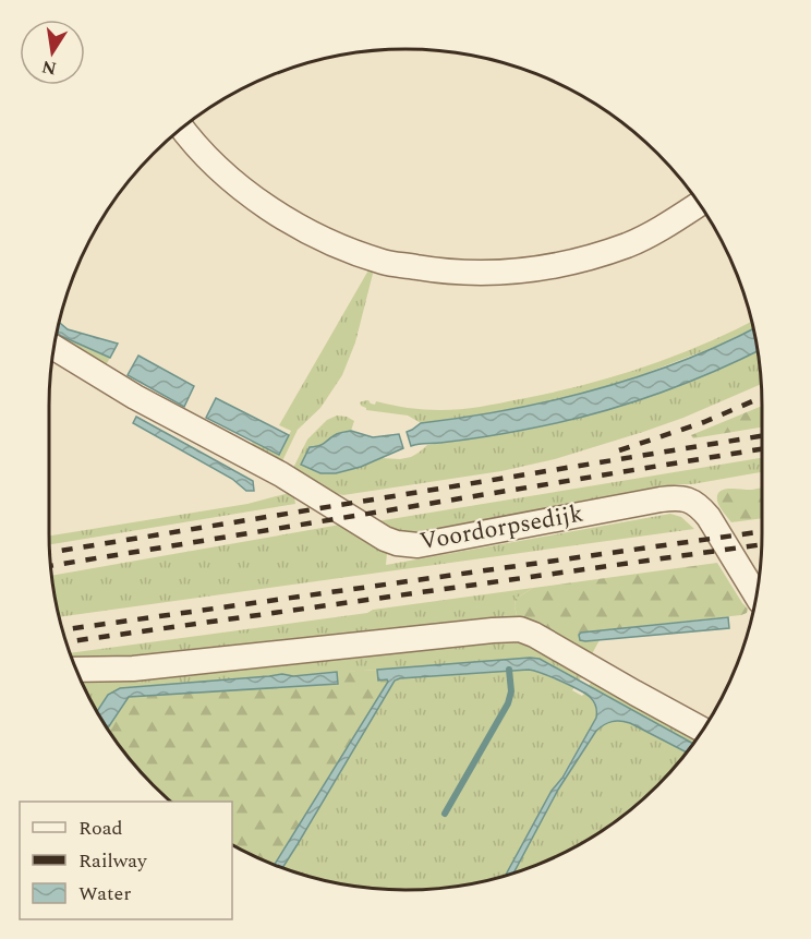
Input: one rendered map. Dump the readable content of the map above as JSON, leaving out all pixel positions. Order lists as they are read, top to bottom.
{
  "streets": {
    "street": ["Voordorpsedijk"]
  },
  "legend": ["Road", "Railway", "Water"],
  "north": "bottom"
}
